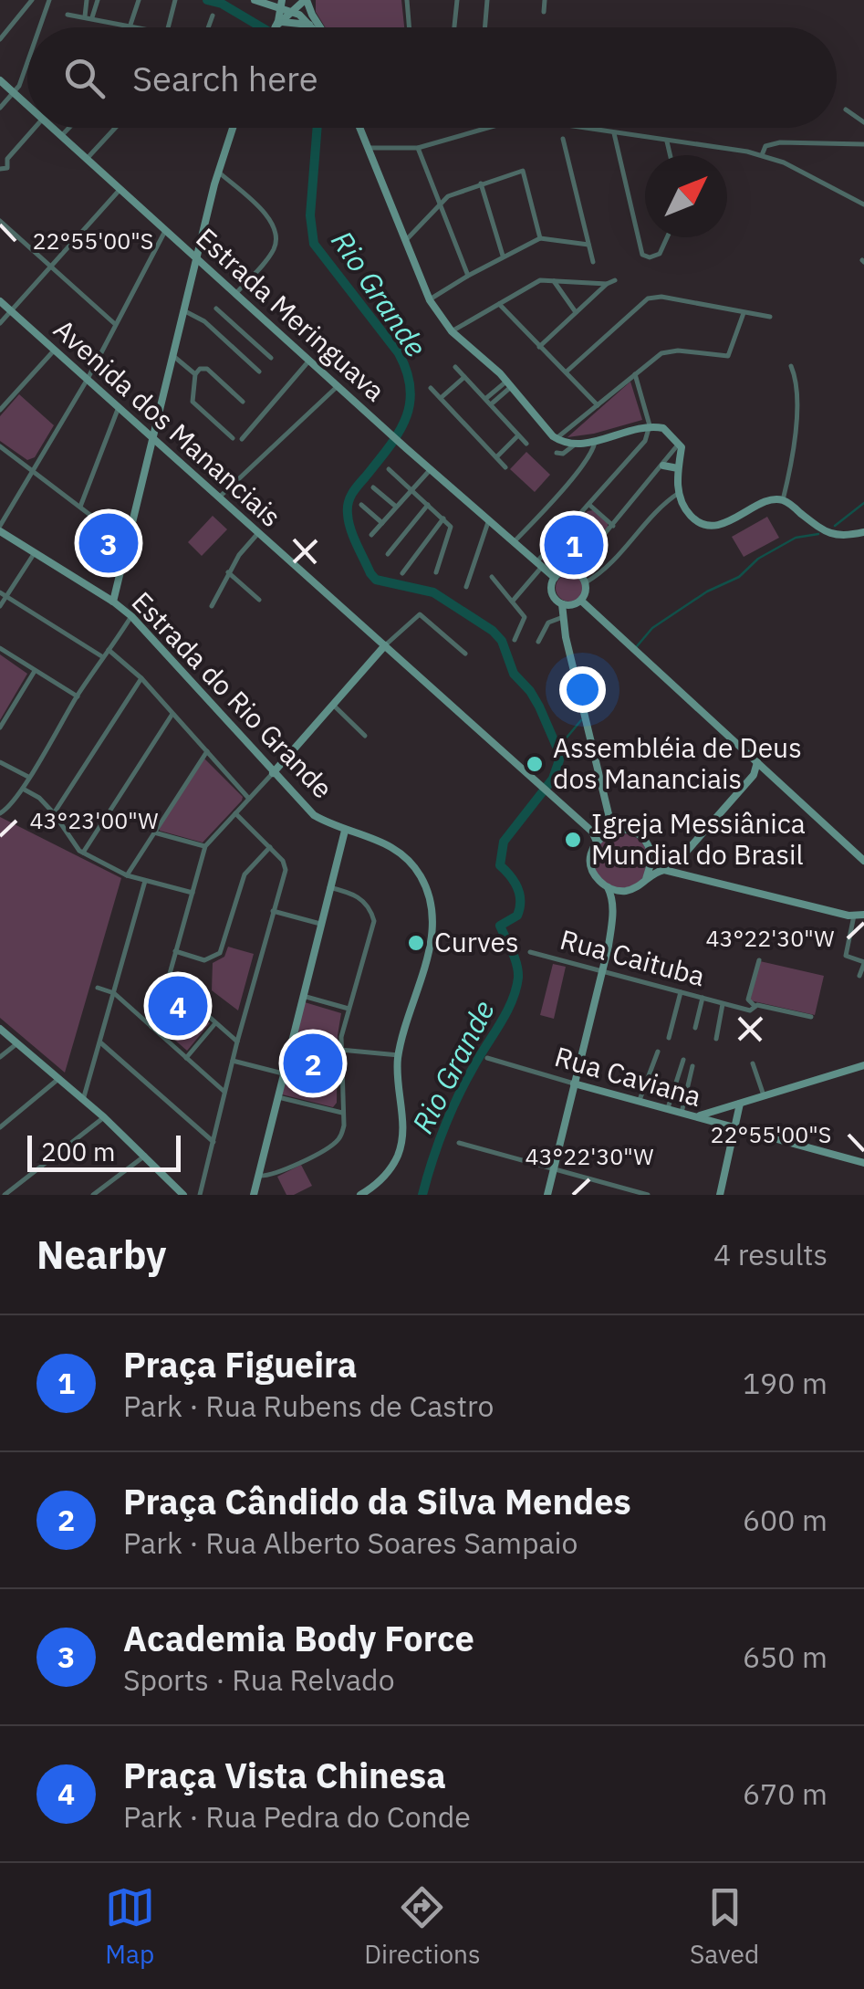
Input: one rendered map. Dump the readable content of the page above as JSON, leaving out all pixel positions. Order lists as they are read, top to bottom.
{
  "streets": {
    "street": [
      "Estrada Meringuava",
      "Avenida dos Mananciais",
      "Estrada do Rio Grande",
      "Rua Caituba",
      "Rua Caviana"
    ]
  },
  "water": ["Rio Grande"],
  "places": ["Assembléia de Deus dos Mananciais", "Igreja Messiânica Mundial do Brasil", "Curves"],
  "scale_bar": "200 m",
  "north": "top right",
  "page": {
    "search": "Search here",
    "pins": [
      "3",
      "1",
      "4",
      "2"
    ],
    "scale": "200 m",
    "heading": ["Nearby", "4 results"],
    "list": [
      {
        "mark": "1",
        "name": "Praça Figueira",
        "note": "Park · Rua Rubens de Castro",
        "value": "190 m"
      },
      {
        "mark": "2",
        "name": "Praça Cândido da Silva Mendes",
        "note": "Park · Rua Alberto Soares Sampaio",
        "value": "600 m"
      },
      {
        "mark": "3",
        "name": "Academia Body Force",
        "note": "Sports · Rua Relvado",
        "value": "650 m"
      },
      {
        "mark": "4",
        "name": "Praça Vista Chinesa",
        "note": "Park · Rua Pedra do Conde",
        "value": "670 m"
      }
    ],
    "nav": ["Map", "Directions", "Saved"]
  },
  "coordinates": ["22°55'00\"S", "43°23'00\"W", "43°22'30\"W"]
}
